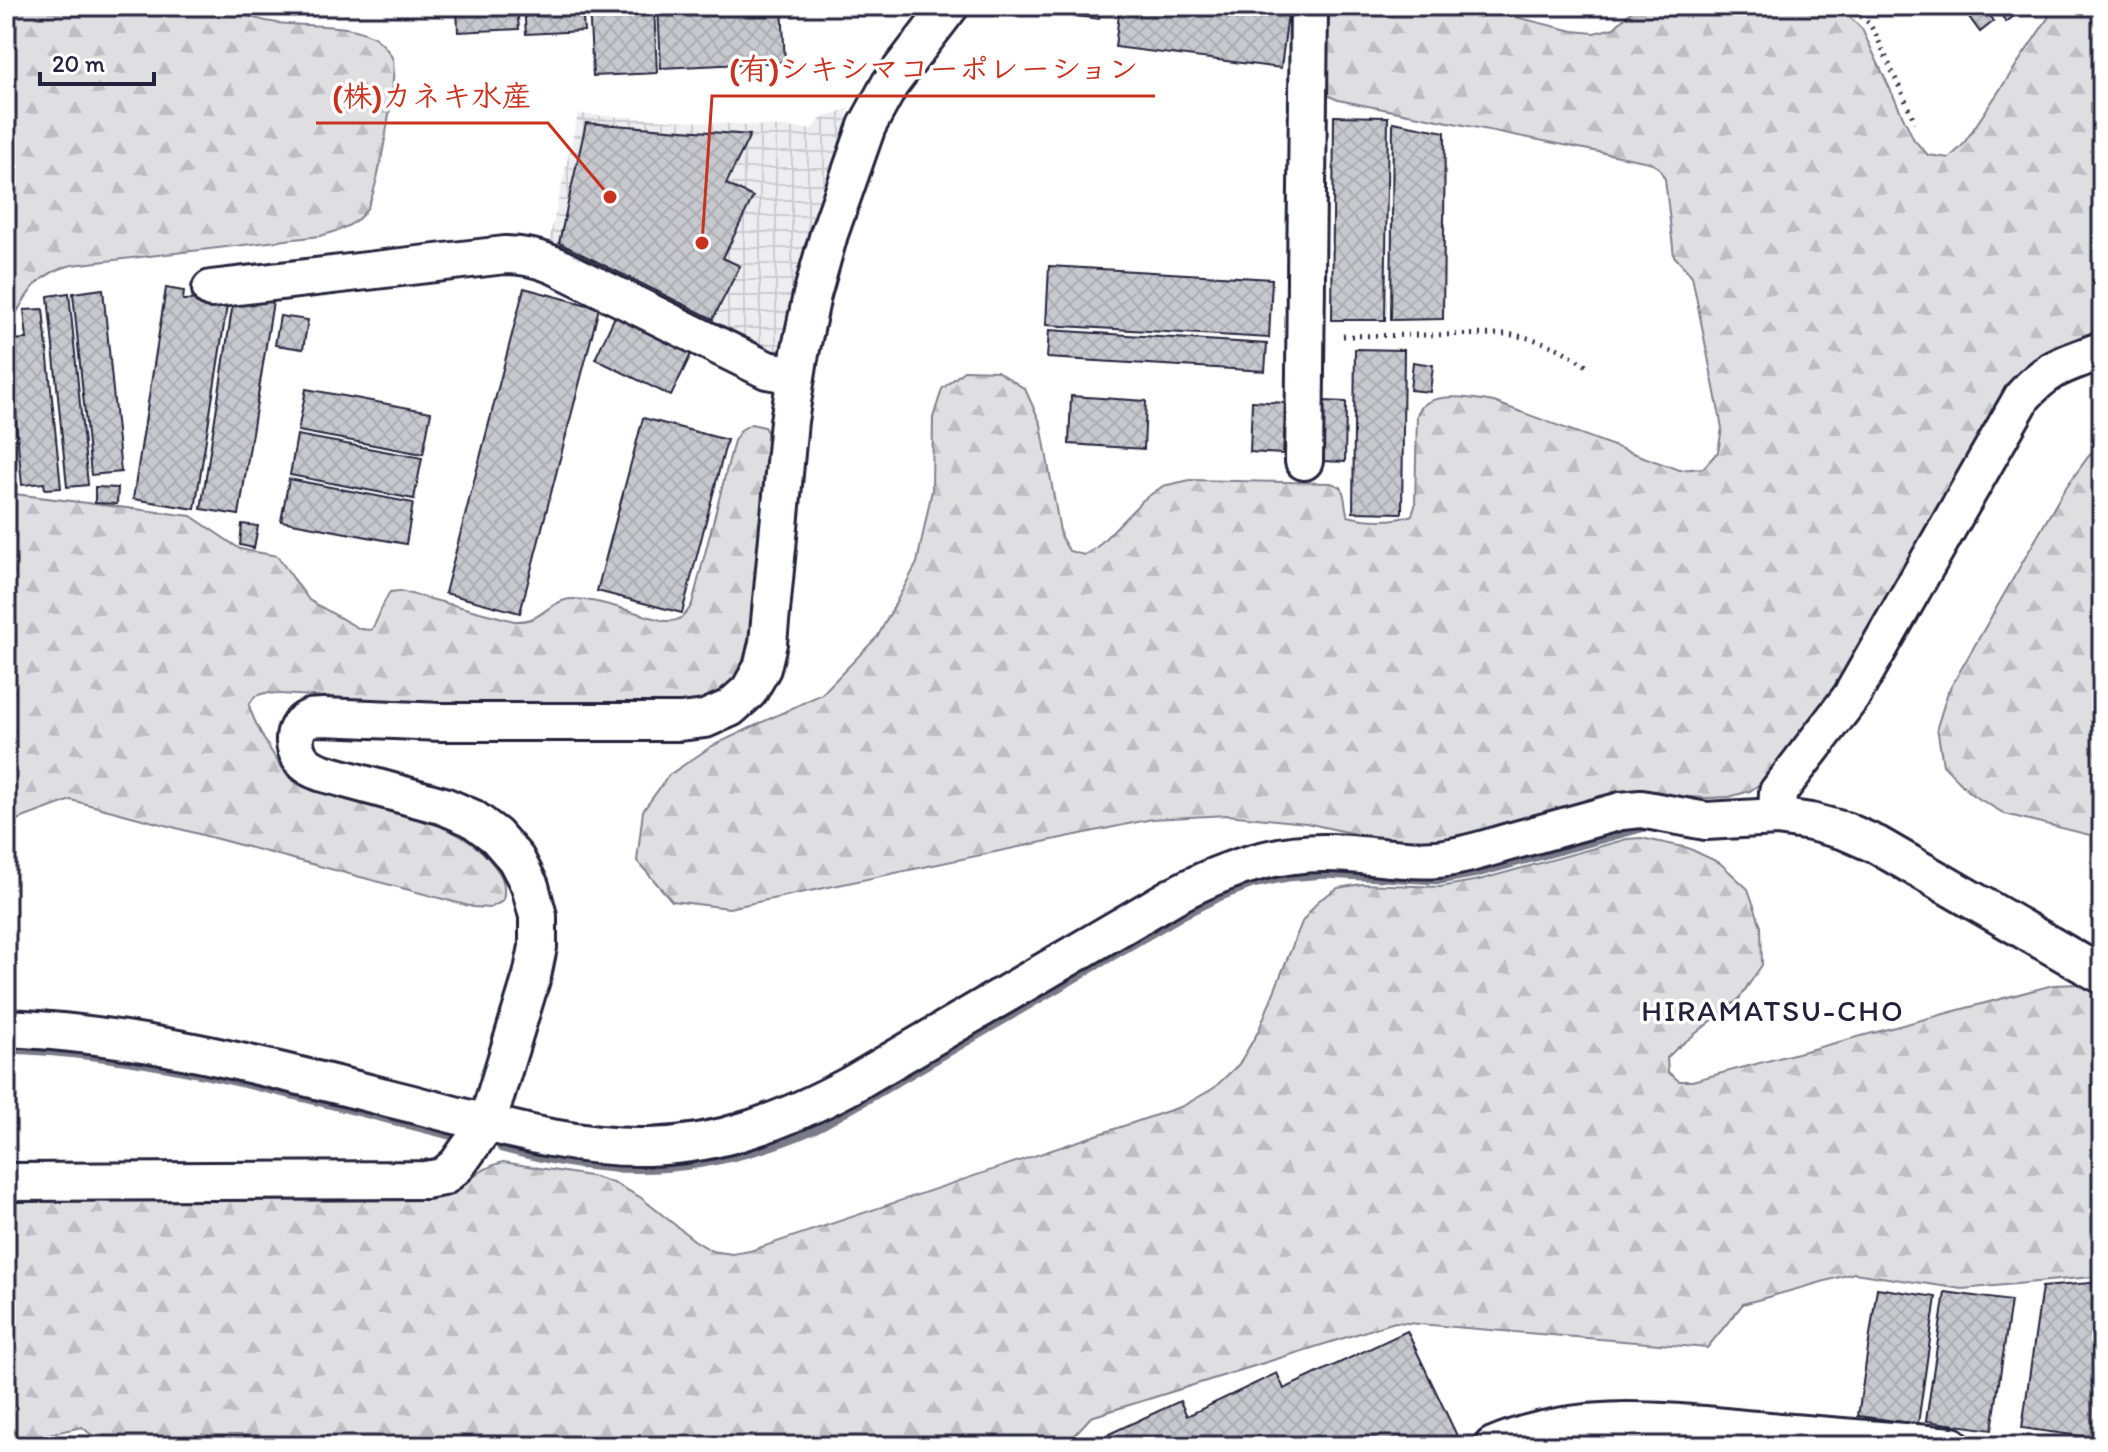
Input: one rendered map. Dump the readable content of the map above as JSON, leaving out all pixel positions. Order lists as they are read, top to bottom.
{
  "districts": ["HIRAMATSU-CHO"],
  "places": ["(株)カネキ水産", "(有)シキシマコーポレーション"],
  "scale_bar": "20 m"
}
